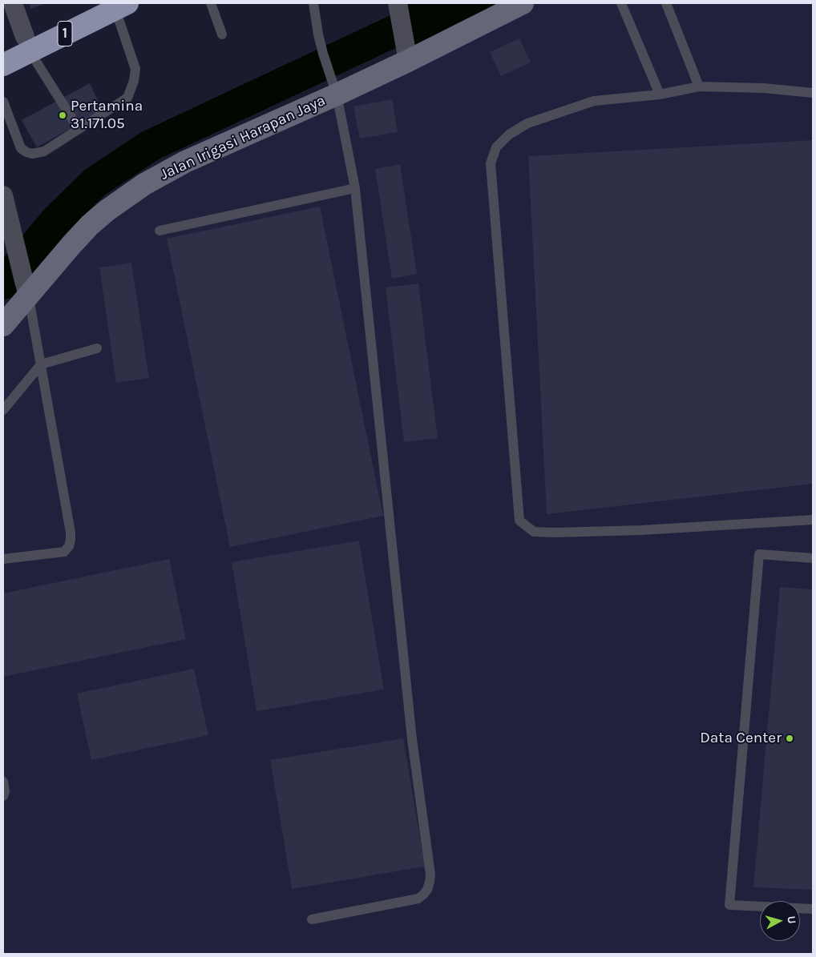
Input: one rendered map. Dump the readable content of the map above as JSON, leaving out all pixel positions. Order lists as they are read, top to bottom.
{
  "streets": {
    "highway": ["1"],
    "street": ["Jalan Irigasi Harapan Jaya"]
  },
  "places": ["Pertamina 31.171.05", "Data Center"],
  "north": "right"
}
